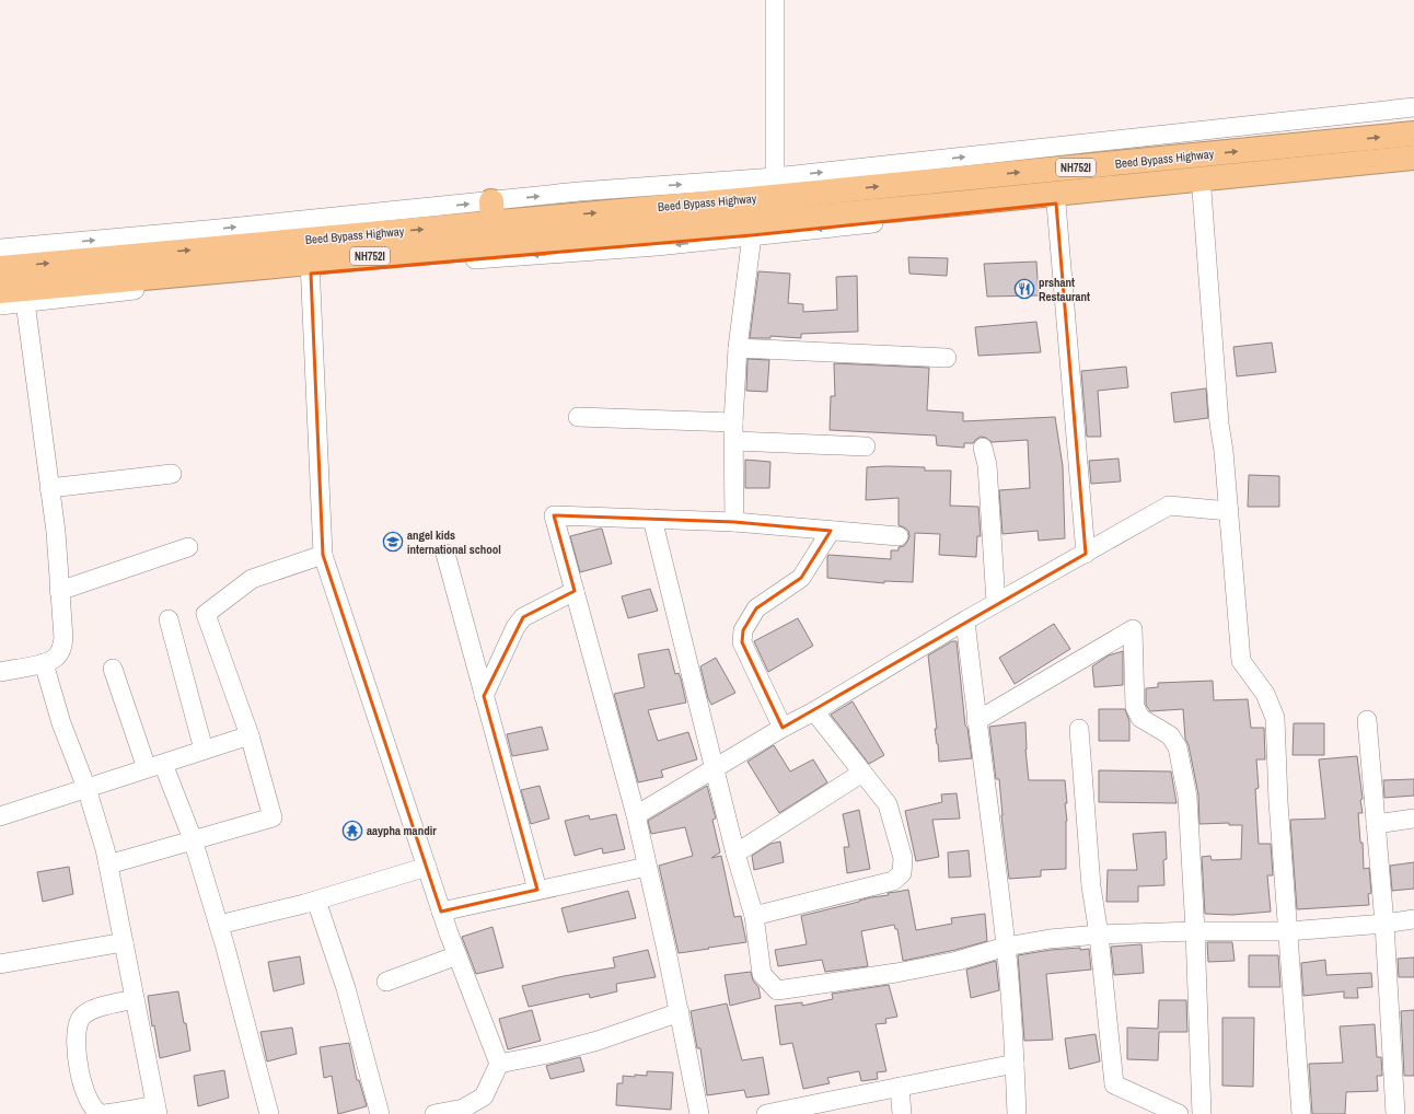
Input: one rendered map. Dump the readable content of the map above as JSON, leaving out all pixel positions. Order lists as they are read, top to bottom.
{
  "streets": {
    "highway": ["Beed Bypass Highway", "NH752I"]
  },
  "places": {
    "restaurant": ["prshant Restaurant"],
    "school or university": ["angel kids international school"],
    "temple": ["aaypha mandir"]
  }
}
